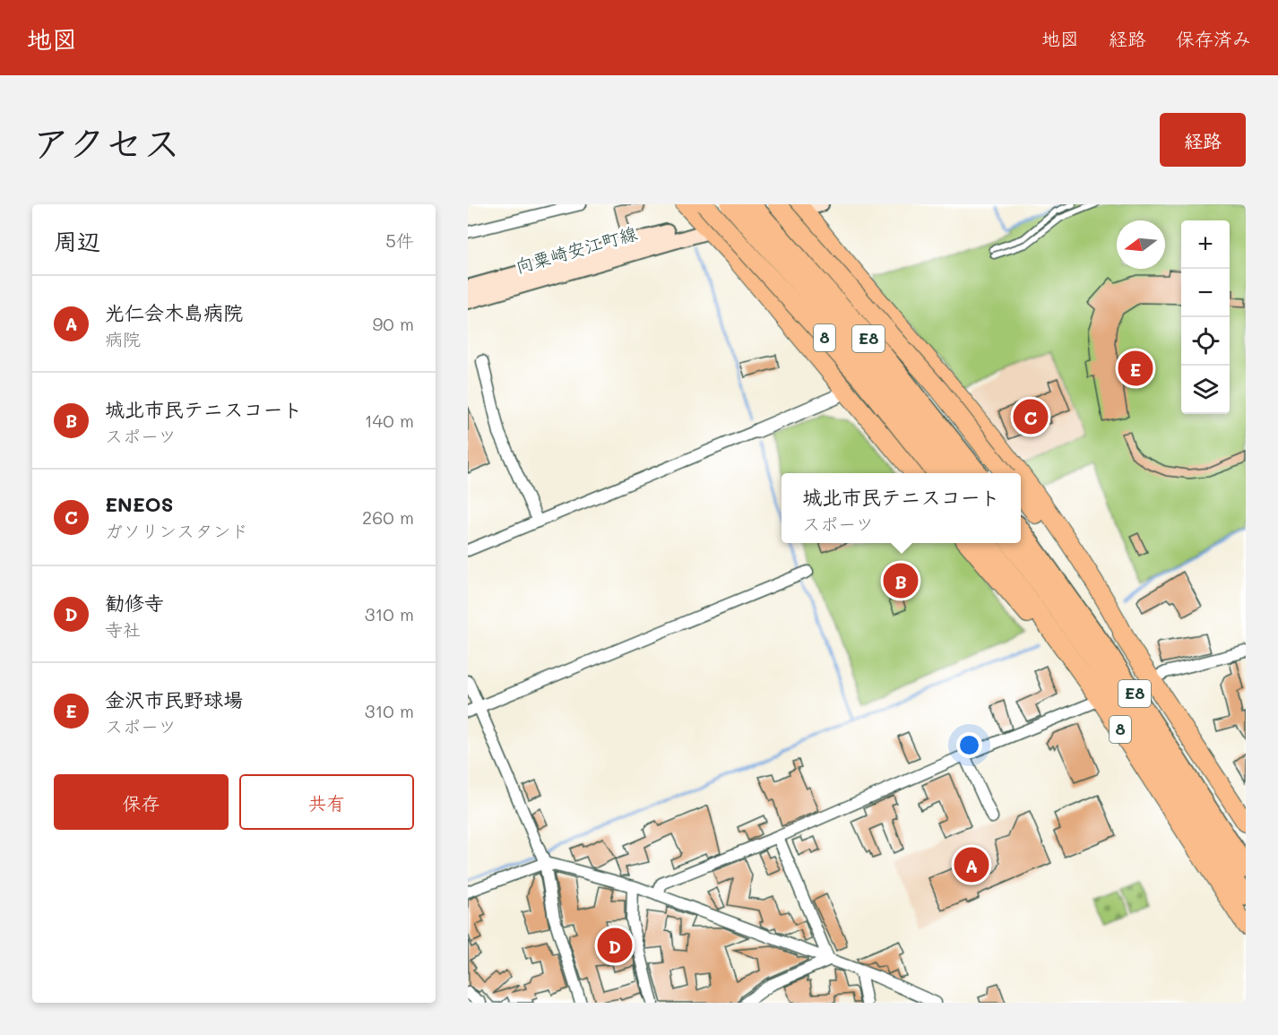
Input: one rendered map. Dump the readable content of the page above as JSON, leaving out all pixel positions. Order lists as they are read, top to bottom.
{
  "streets": {
    "highway": ["8", "E8"],
    "main road": ["向粟崎安江町線"]
  },
  "north": "left",
  "page": {
    "header": "地図",
    "nav": ["地図", "経路", "保存済み"],
    "title": "アクセス",
    "buttons": [
      "経路",
      ["保存", "共有"]
    ],
    "heading": ["周辺", "5件"],
    "map_buttons": ["+", "−"],
    "list": [
      {
        "mark": "A",
        "name": "光仁会木島病院",
        "note": "病院",
        "value": "90 m"
      },
      {
        "mark": "B",
        "name": "城北市民テニスコート",
        "note": "スポーツ",
        "value": "140 m"
      },
      {
        "mark": "C",
        "name": "ENEOS",
        "note": "ガソリンスタンド",
        "value": "260 m"
      },
      {
        "mark": "D",
        "name": "勧修寺",
        "note": "寺社",
        "value": "310 m"
      },
      {
        "mark": "E",
        "name": "金沢市民野球場",
        "note": "スポーツ",
        "value": "310 m"
      }
    ],
    "pins": [
      "E",
      "C",
      "B",
      "A",
      "D"
    ],
    "popup": ["城北市民テニスコート", "スポーツ"]
  }
}
